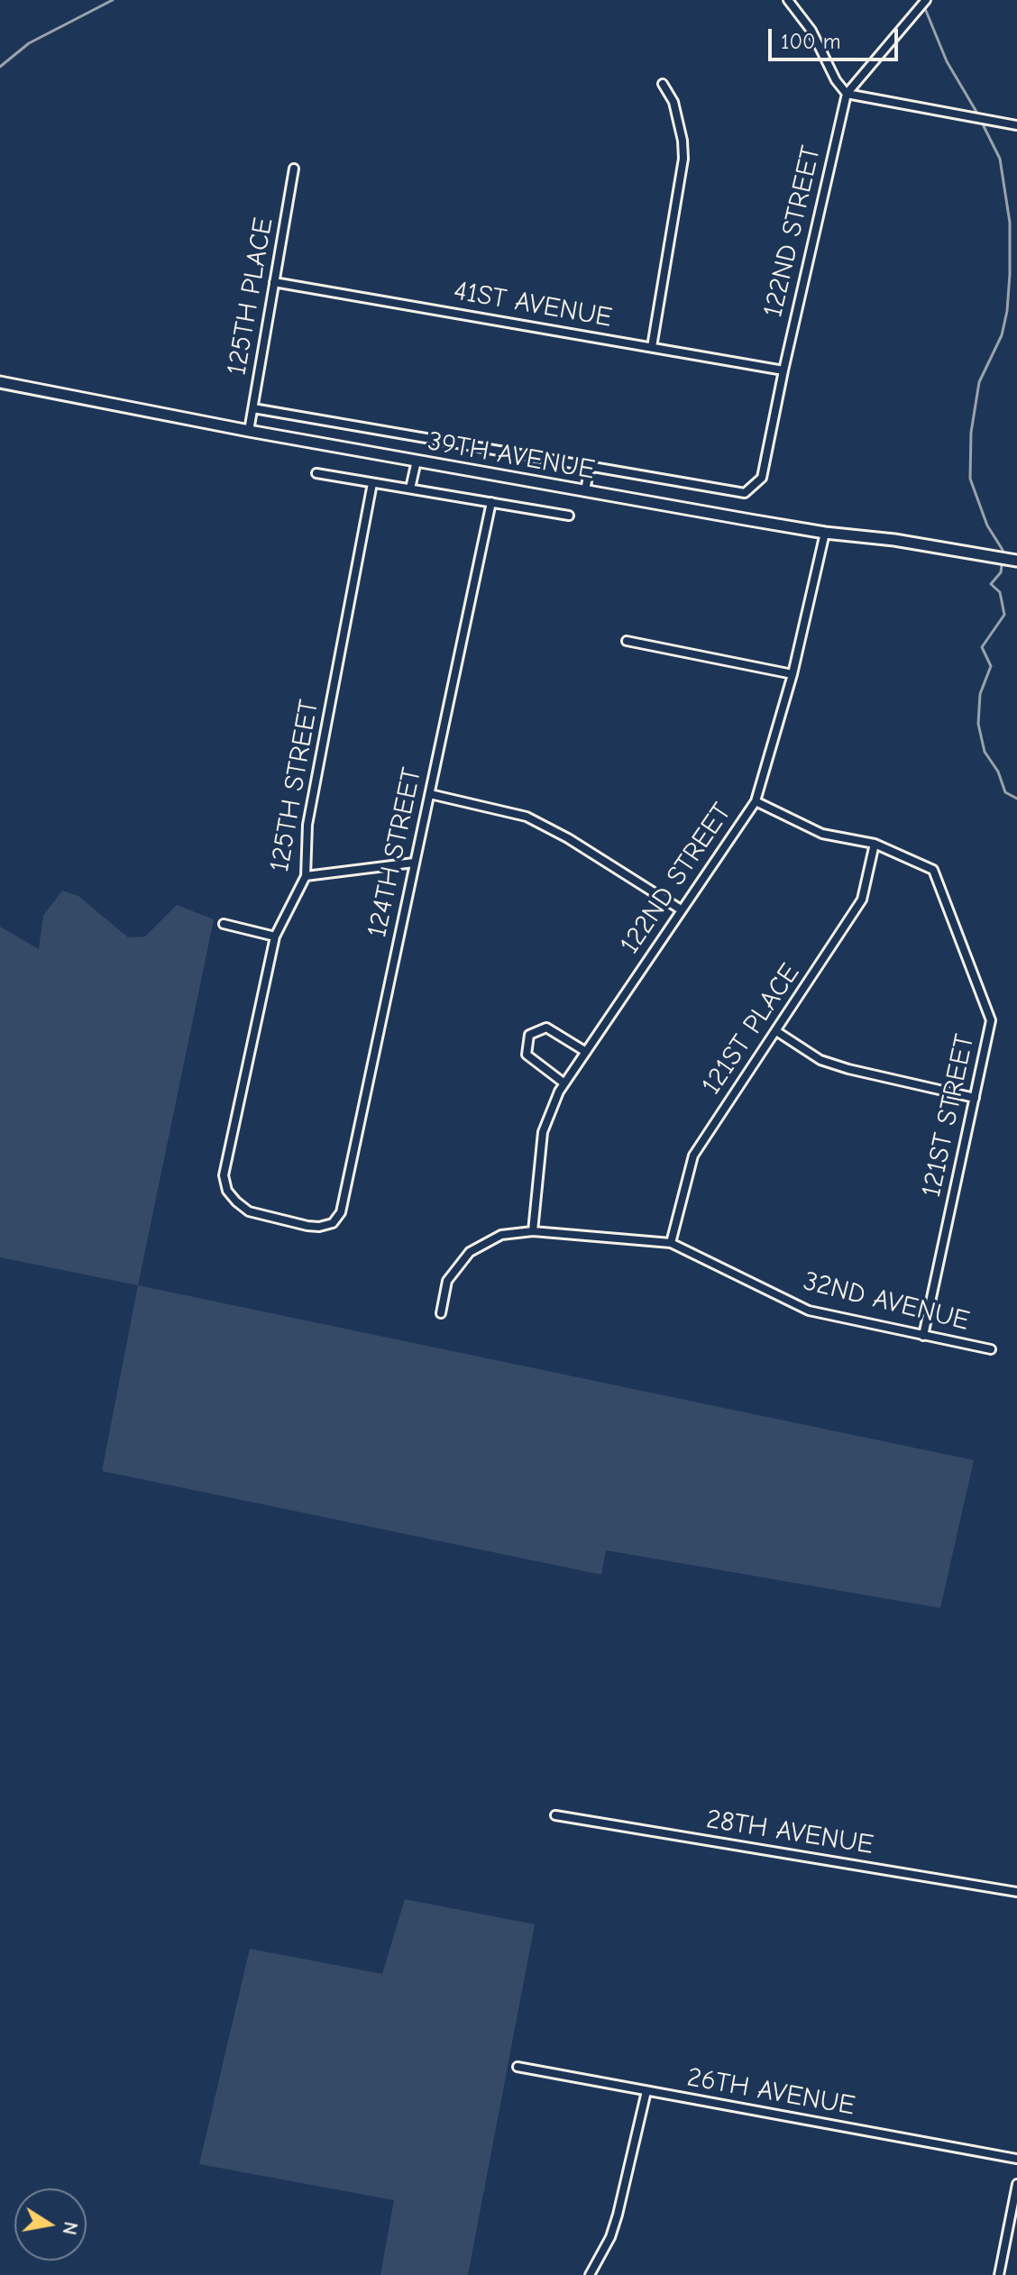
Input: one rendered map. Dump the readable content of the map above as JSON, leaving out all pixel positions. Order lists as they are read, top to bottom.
{
  "streets": {
    "main road": ["39TH AVENUE"],
    "street": [
      "122ND STREET",
      "125TH PLACE",
      "41ST AVENUE",
      "125TH STREET",
      "124TH STREET",
      "121ST PLACE",
      "121ST STREET",
      "32ND AVENUE",
      "28TH AVENUE",
      "26TH AVENUE"
    ]
  },
  "crossings": [
    ["122ND STREET", "41ST AVENUE"],
    ["122ND STREET", "39TH AVENUE"],
    ["122ND STREET", "32ND AVENUE"],
    ["125TH PLACE", "41ST AVENUE"],
    ["125TH PLACE", "39TH AVENUE"],
    ["39TH AVENUE", "125TH STREET"],
    ["39TH AVENUE", "124TH STREET"],
    ["125TH STREET", "124TH STREET"],
    ["121ST PLACE", "121ST STREET"],
    ["121ST PLACE", "32ND AVENUE"],
    ["121ST STREET", "32ND AVENUE"]
  ],
  "scale_bar": "100 m",
  "north": "right"
}
